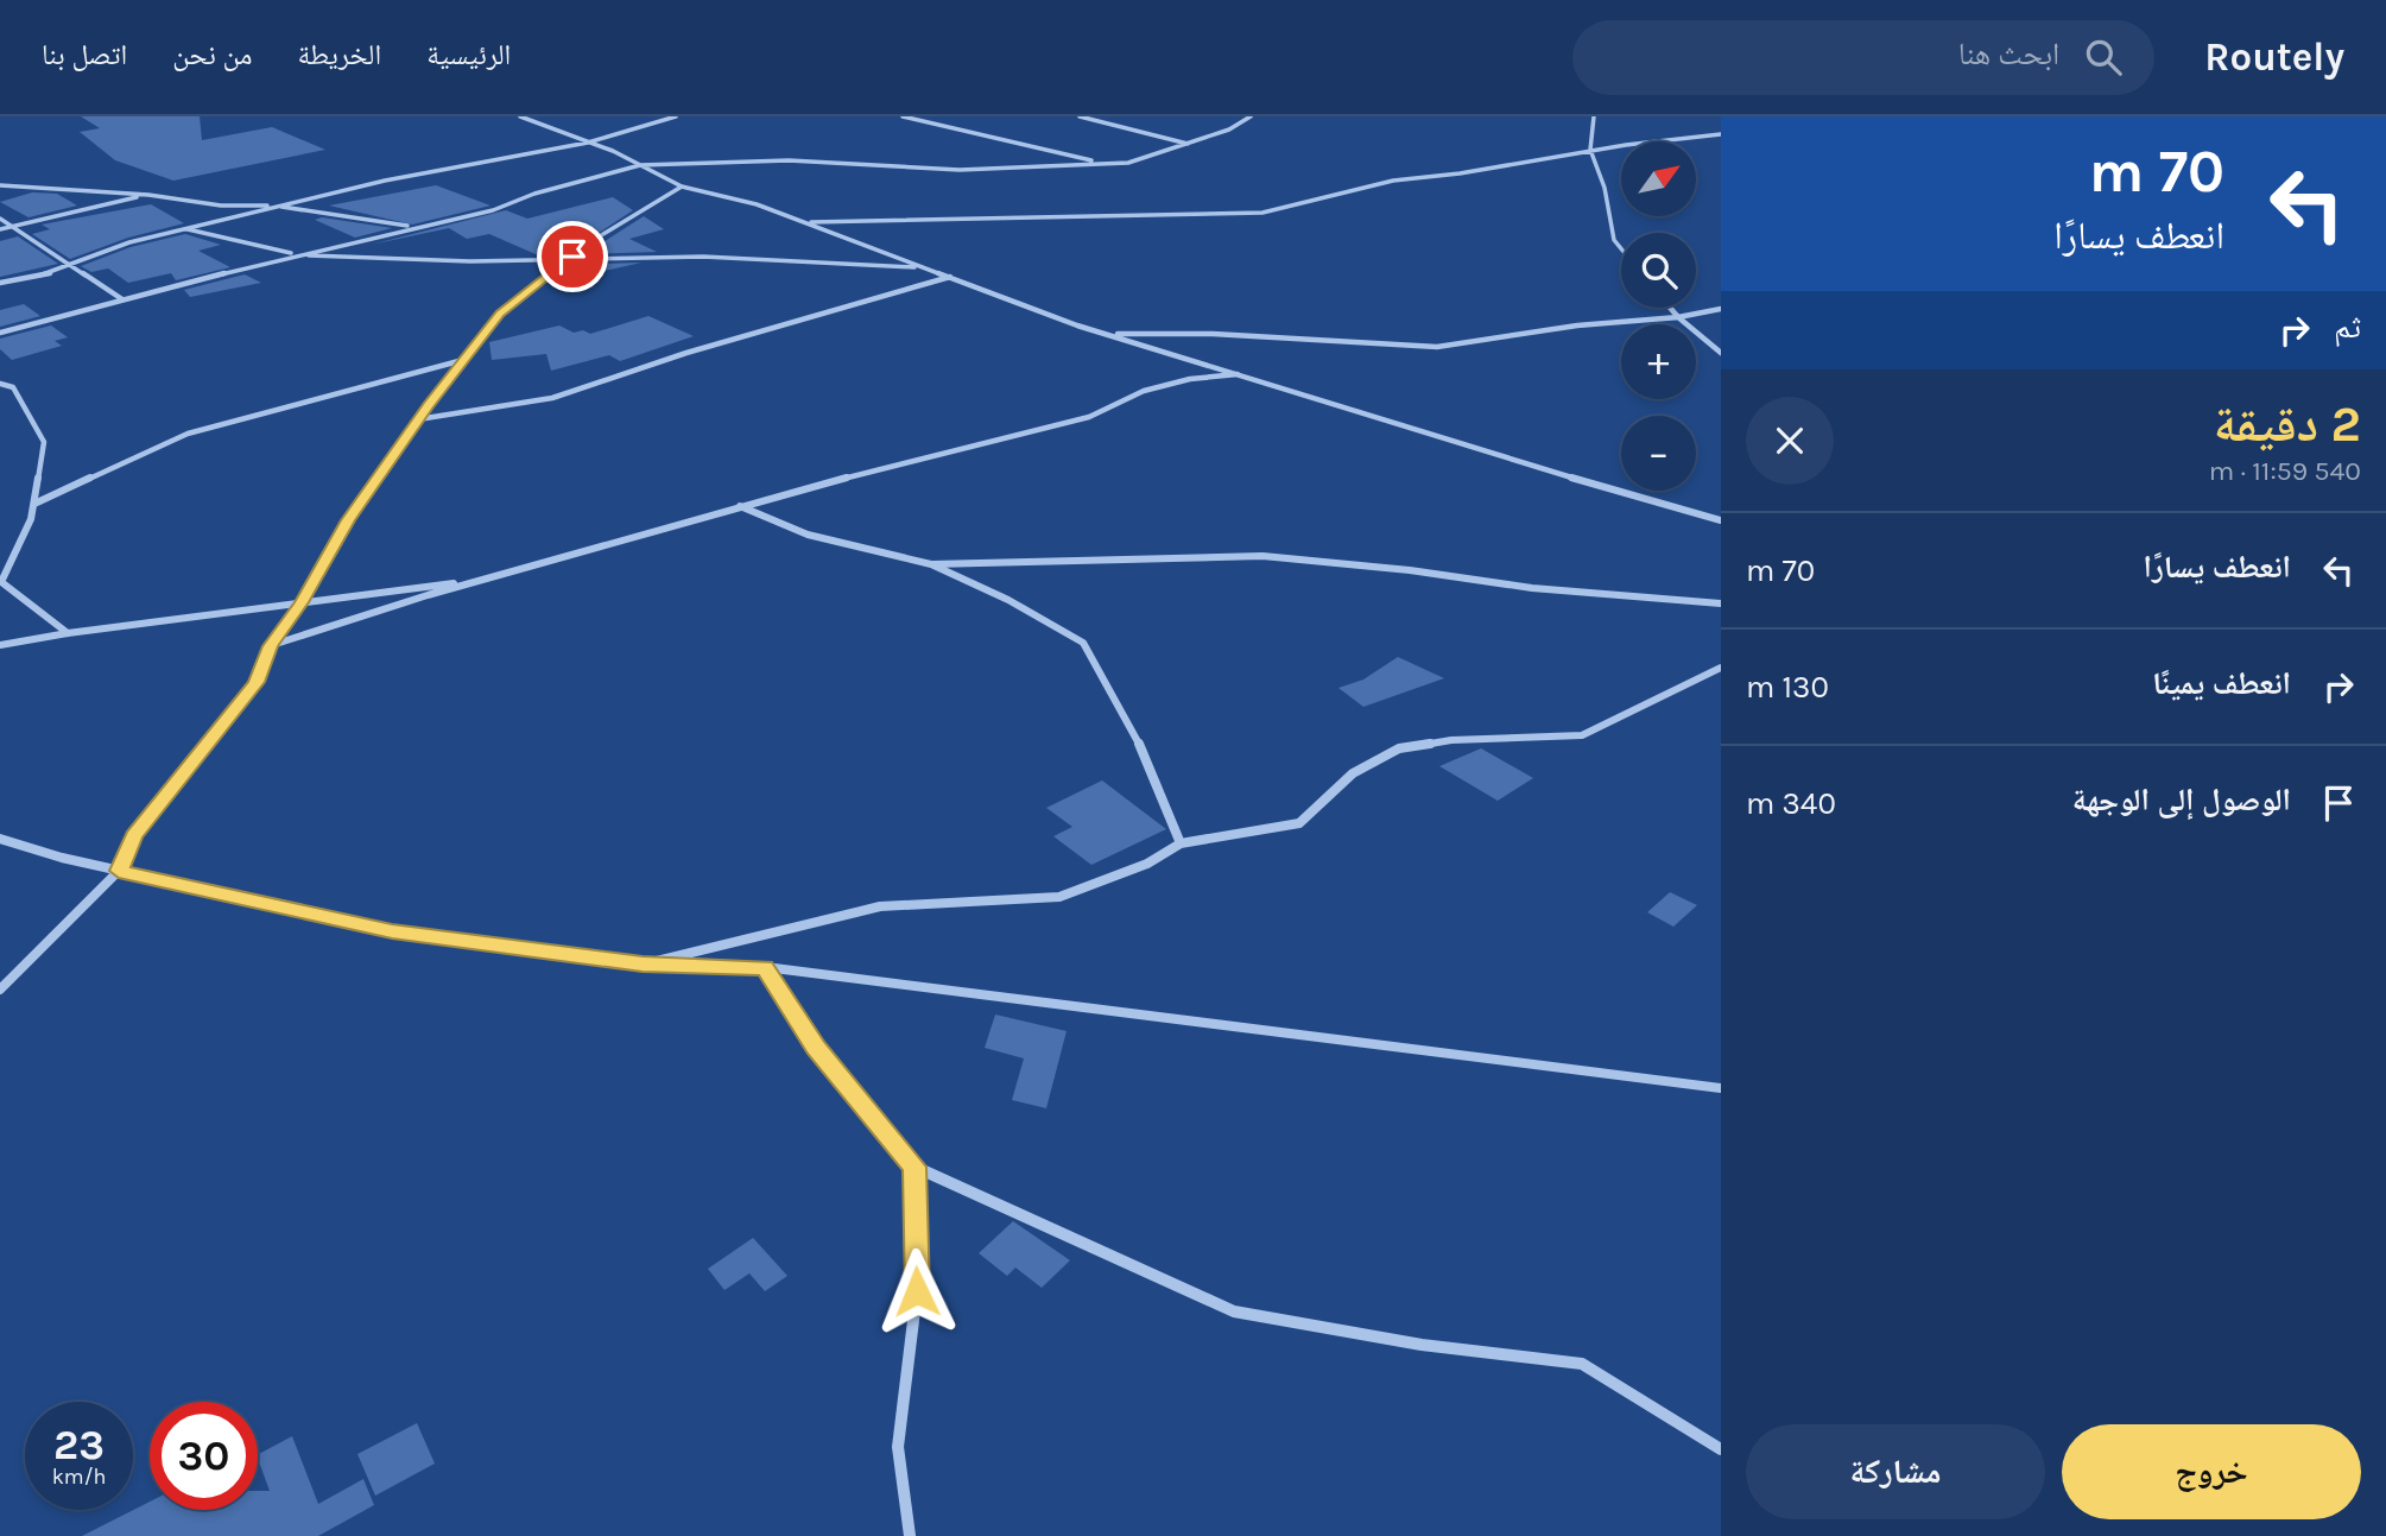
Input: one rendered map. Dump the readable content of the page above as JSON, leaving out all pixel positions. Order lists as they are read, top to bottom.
{
  "north": "top right",
  "page": {
    "header": "Routely",
    "search": "ابحث هنا",
    "nav": [
      "الرئيسية",
      "الخريطة",
      "من نحن",
      "اتصل بنا"
    ],
    "turn": ["70 m", "انعطف يسارًا"],
    "map_buttons": ["+", "−"],
    "then": "ثم",
    "heading": ["2 دقيقة", "540 m · 11:59"],
    "list": [
      {
        "name": "انعطف يسارًا",
        "value": "70 m"
      },
      {
        "name": "انعطف يمينًا",
        "value": "130 m"
      },
      {
        "name": "الوصول إلى الوجهة",
        "value": "340 m"
      }
    ],
    "speed": "23 km/h",
    "limit": "30",
    "buttons": ["خروج", "مشاركة"]
  }
}
